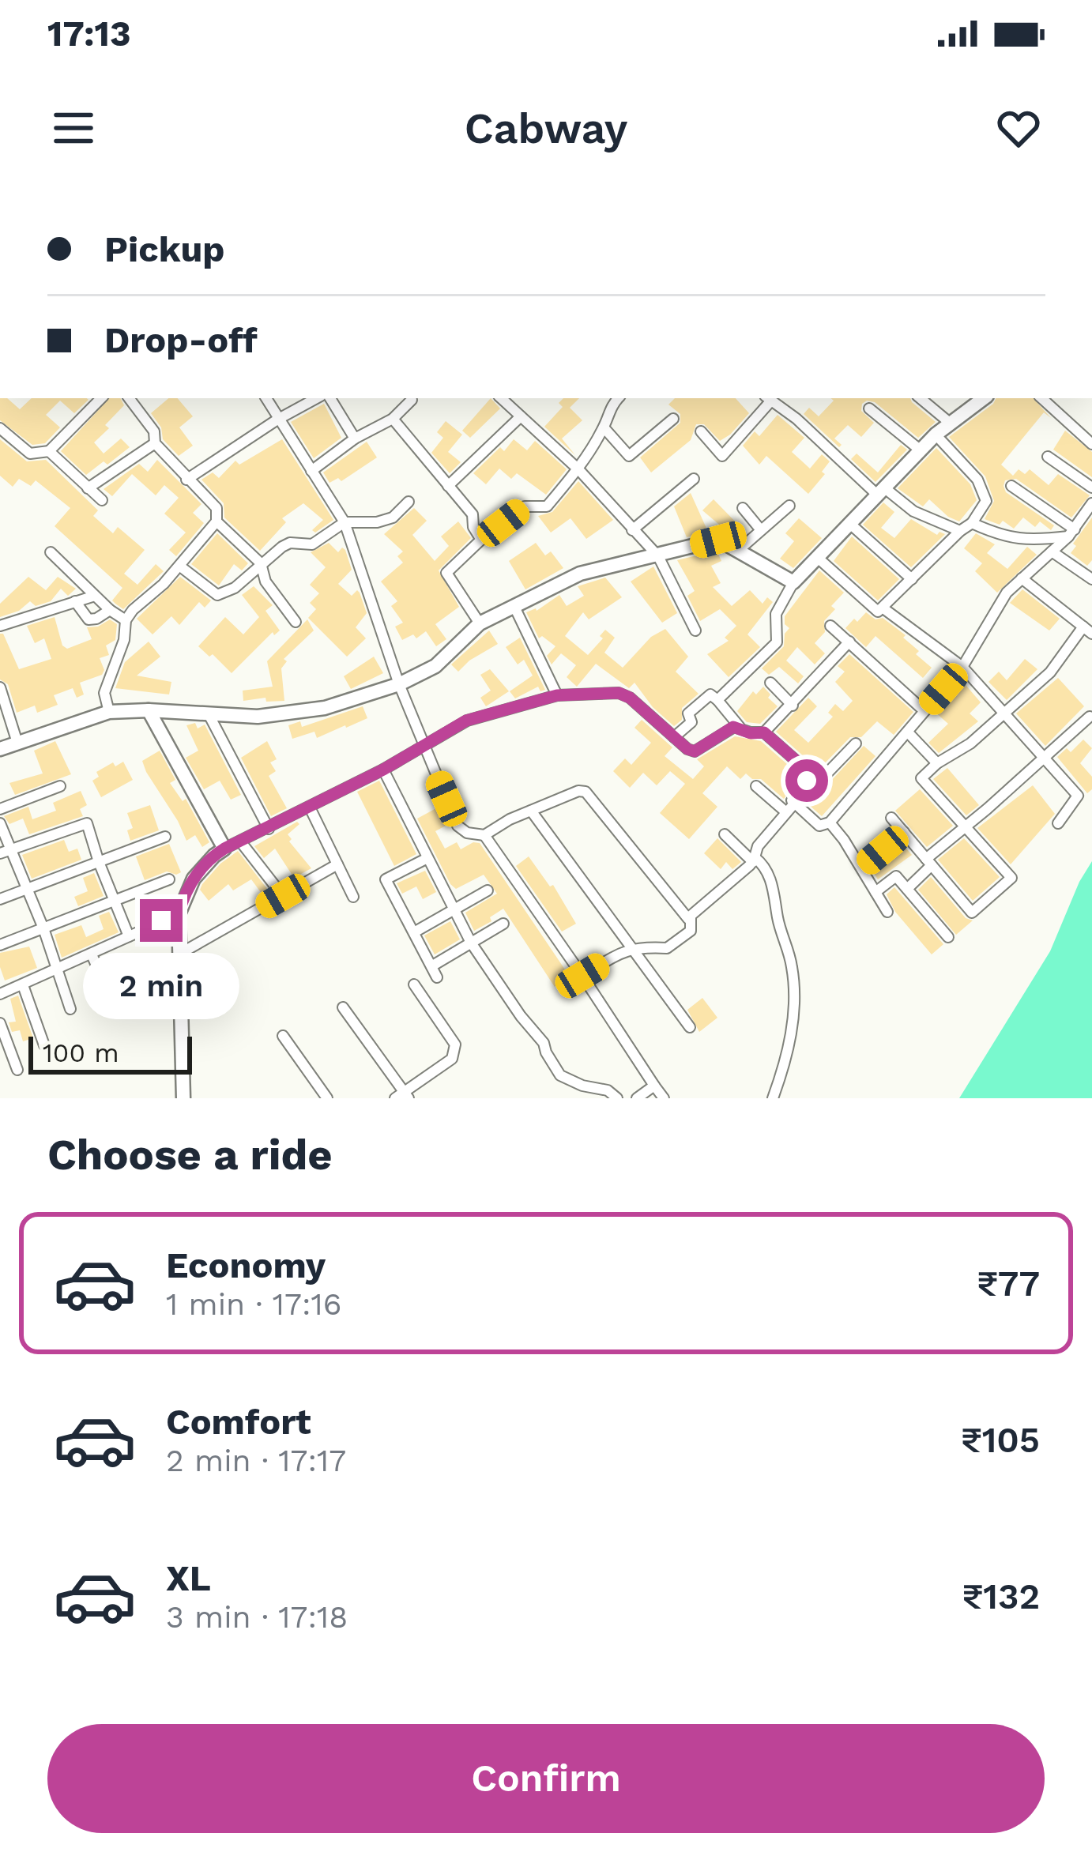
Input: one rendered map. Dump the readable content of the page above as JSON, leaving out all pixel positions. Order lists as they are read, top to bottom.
{
  "scale_bar": "100 m",
  "page": {
    "status": "17:13",
    "header": "Cabway",
    "banner": ["Pickup", "Drop-off"],
    "bubble": "2 min",
    "scale": "100 m",
    "heading": "Choose a ride",
    "list": [
      {
        "name": "Economy",
        "note": "1 min · 17:16",
        "value": "₹77"
      },
      {
        "name": "Comfort",
        "note": "2 min · 17:17",
        "value": "₹105"
      },
      {
        "name": "XL",
        "note": "3 min · 17:18",
        "value": "₹132"
      }
    ],
    "buttons": "Confirm"
  }
}
